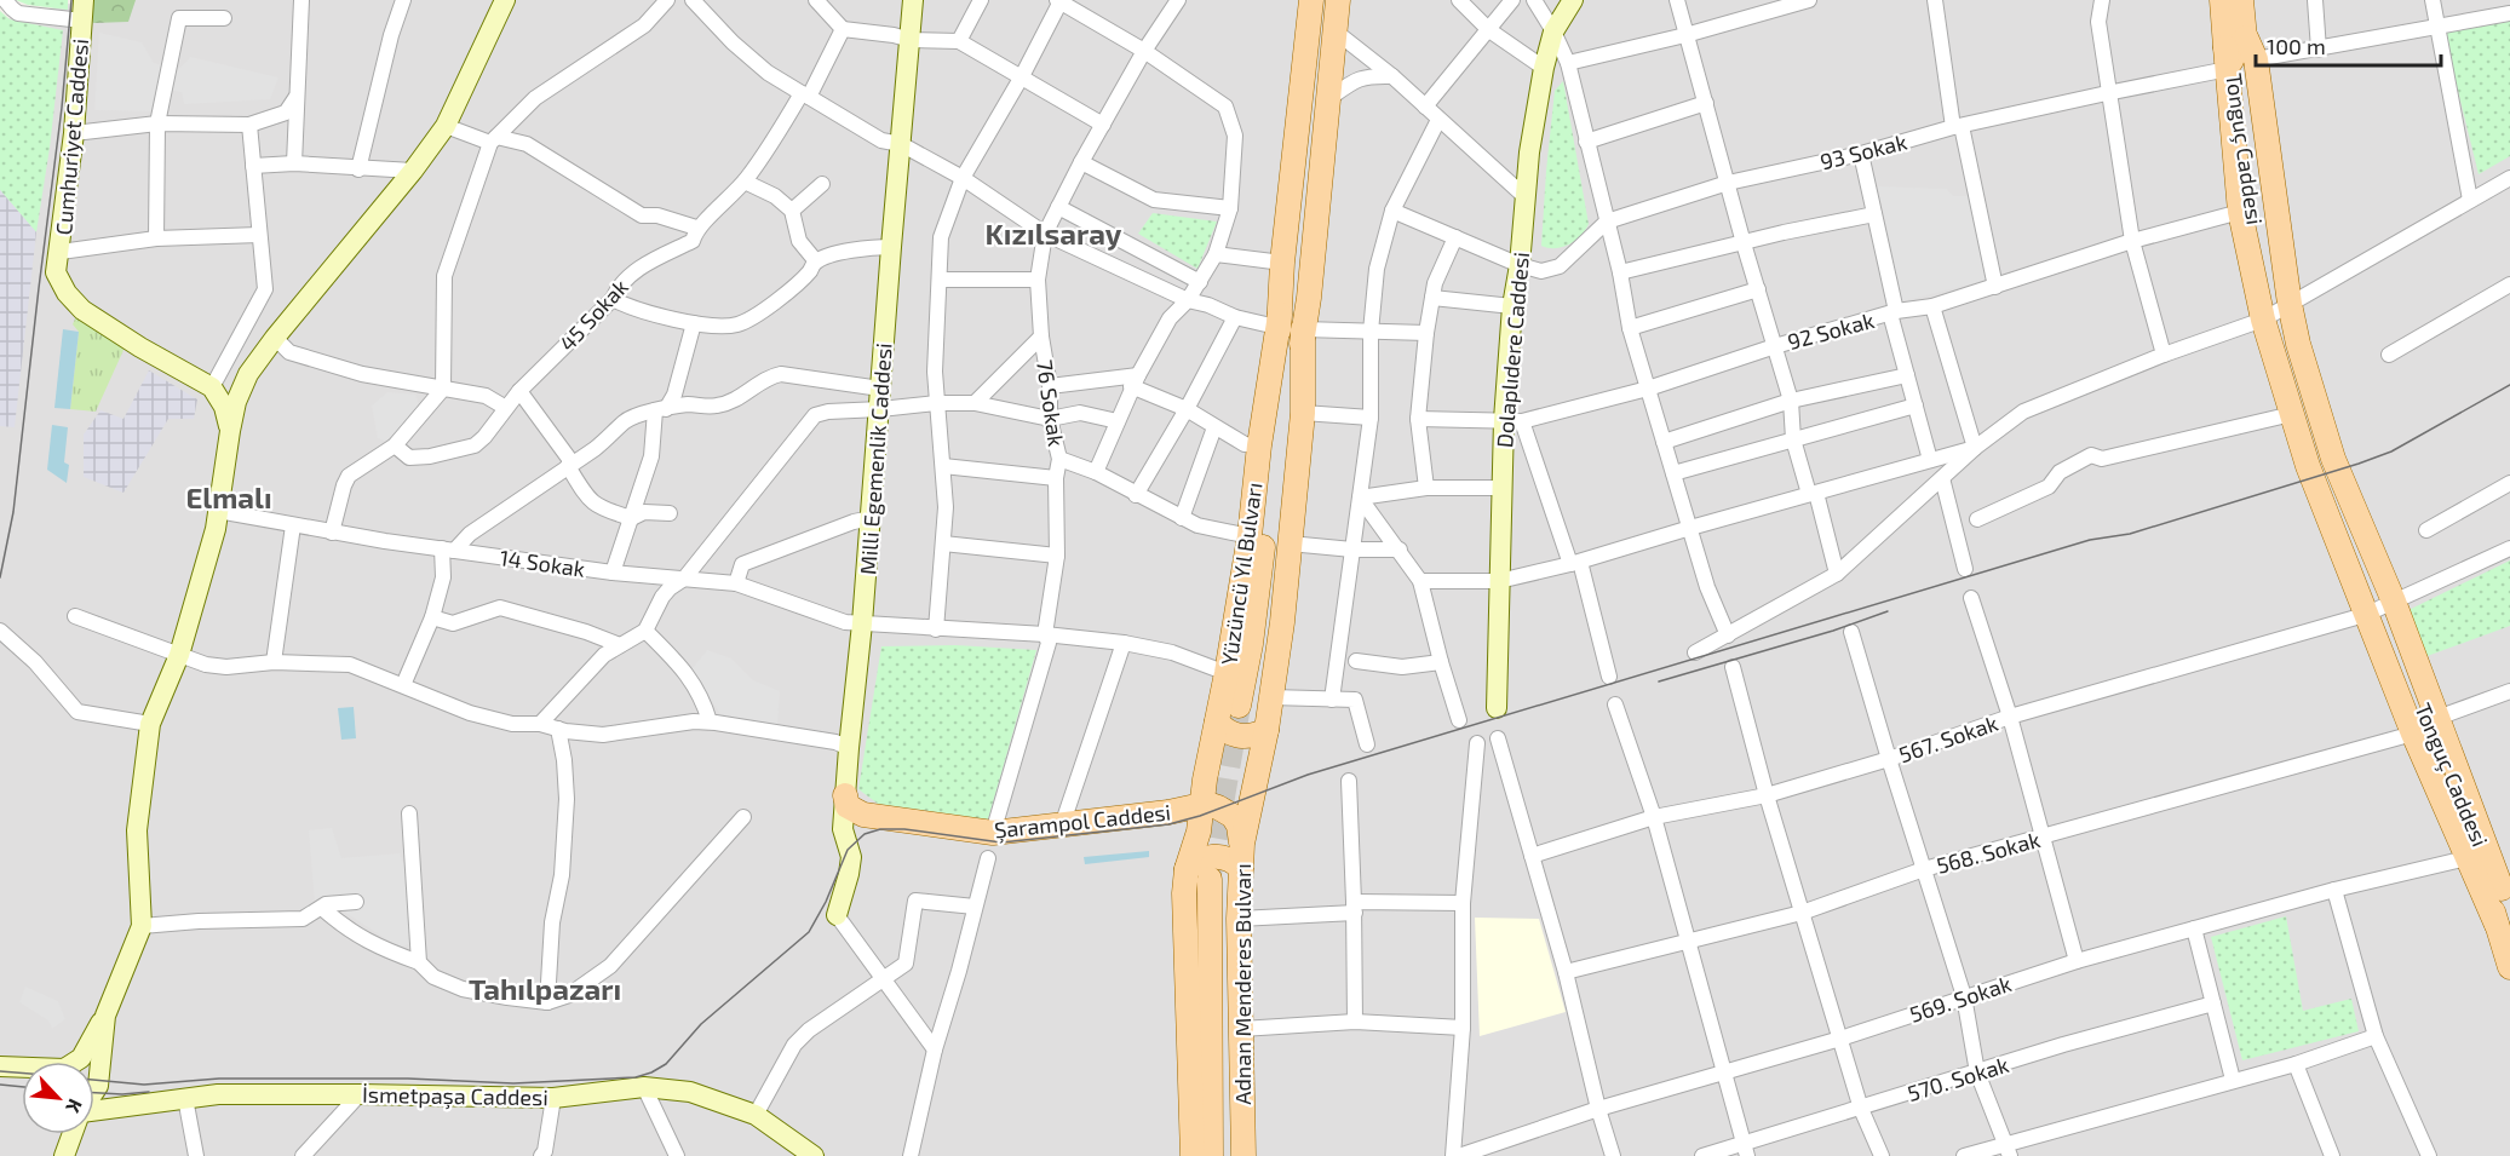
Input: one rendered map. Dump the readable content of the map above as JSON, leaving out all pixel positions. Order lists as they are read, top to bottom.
{
  "streets": {
    "main road": [
      "Tonguç Caddesi",
      "Yüzüncü Yıl Bulvarı",
      "Şarampol Caddesi",
      "Adnan Menderes Bulvarı"
    ],
    "street": [
      "Cumhuriyet Caddesi",
      "93 Sokak",
      "45 Sokak",
      "92 Sokak",
      "Dolaplıdere Caddesi",
      "76 Sokak",
      "Milli Egemenlik Caddesi",
      "14 Sokak",
      "567. Sokak",
      "568. Sokak",
      "569. Sokak",
      "570. Sokak",
      "İsmetpaşa Caddesi"
    ]
  },
  "crossings": [
    ["Tonguç Caddesi", "93 Sokak"],
    ["Tonguç Caddesi", "569. Sokak"],
    ["93 Sokak", "Dolaplıdere Caddesi"],
    ["92 Sokak", "Dolaplıdere Caddesi"],
    ["76 Sokak", "14 Sokak"],
    ["76 Sokak", "Şarampol Caddesi"],
    ["Milli Egemenlik Caddesi", "14 Sokak"],
    ["Milli Egemenlik Caddesi", "Şarampol Caddesi"],
    ["14 Sokak", "Yüzüncü Yıl Bulvarı"],
    ["Yüzüncü Yıl Bulvarı", "Şarampol Caddesi"],
    ["Yüzüncü Yıl Bulvarı", "Adnan Menderes Bulvarı"]
  ],
  "districts": ["Kızılsaray", "Elmalı", "Tahılpazarı"],
  "scale_bar": "100 m",
  "north": "bottom right"
}
